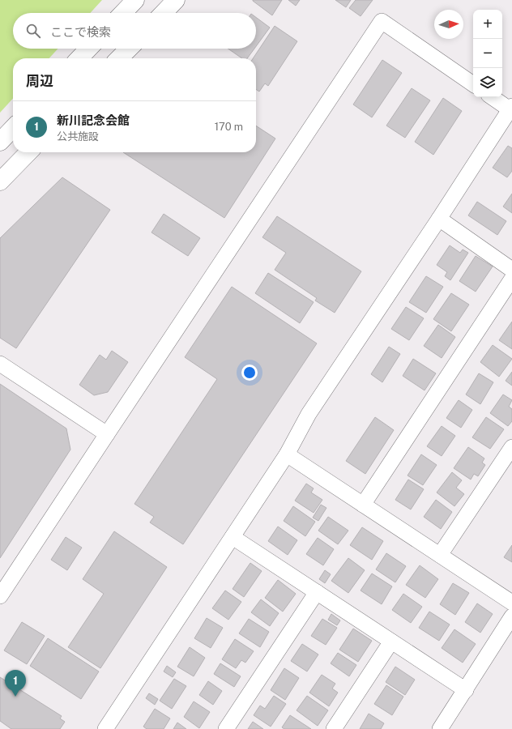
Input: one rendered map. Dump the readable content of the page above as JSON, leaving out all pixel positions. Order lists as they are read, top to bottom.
{
  "north": "right",
  "page": {
    "map_buttons": ["+", "−"],
    "search": "ここで検索",
    "heading": "周辺",
    "list": [
      {
        "mark": "1",
        "name": "新川記念会館",
        "note": "公共施設",
        "value": "170 m"
      }
    ],
    "pins": "1"
  }
}
